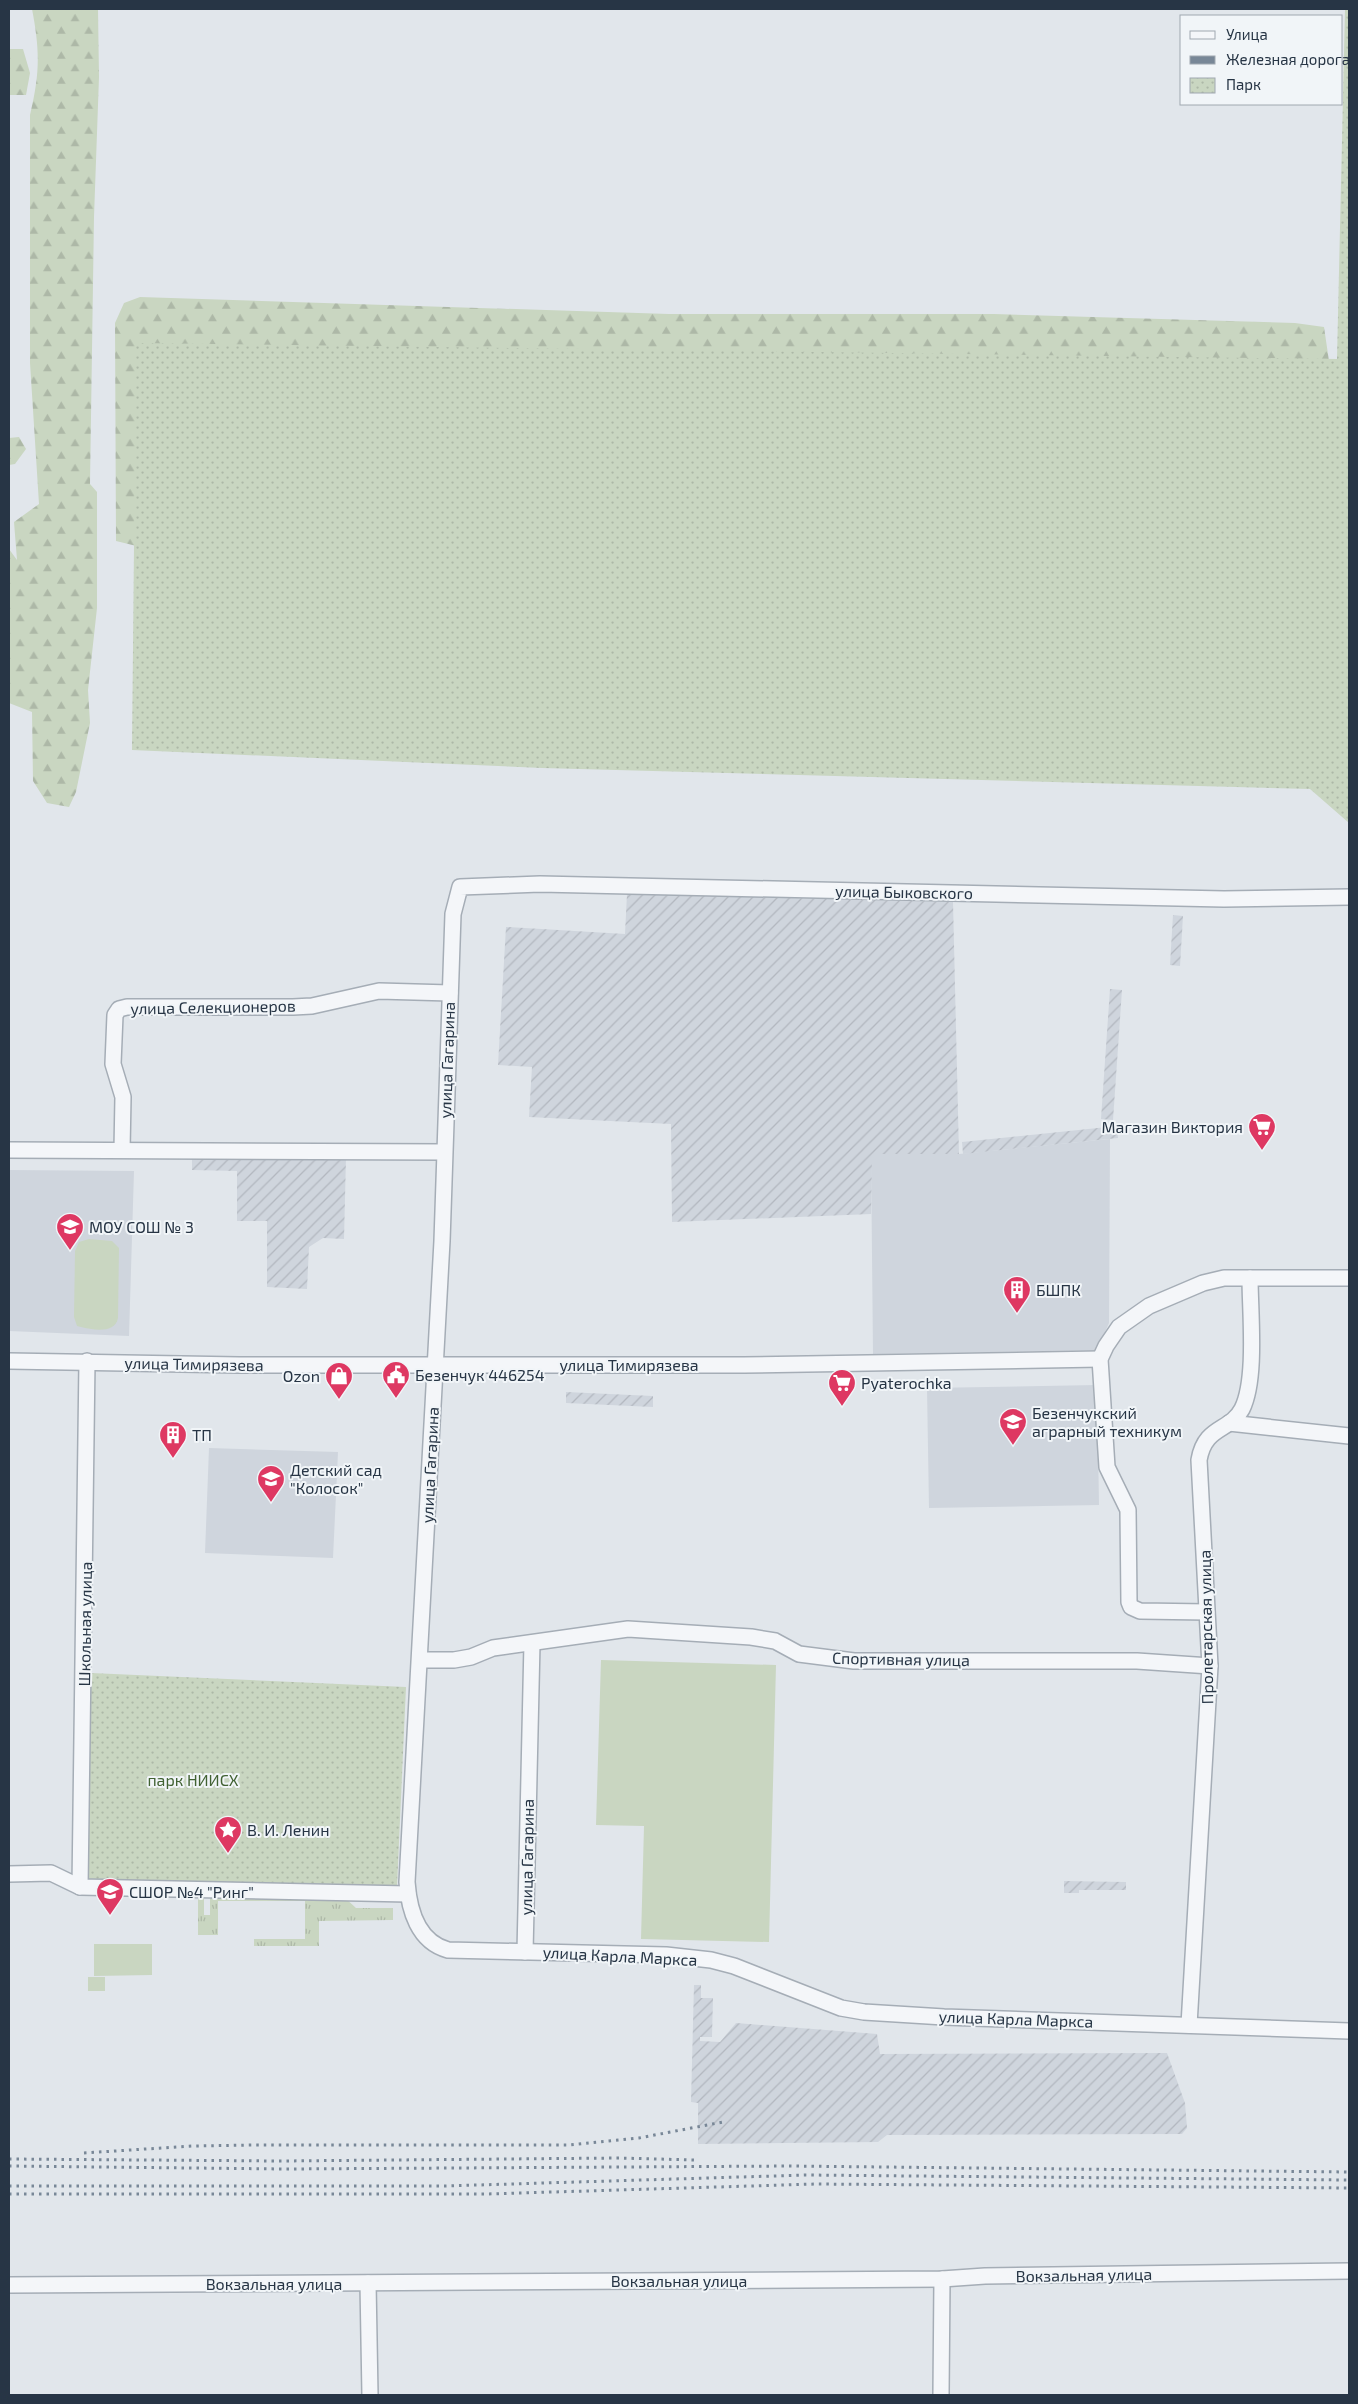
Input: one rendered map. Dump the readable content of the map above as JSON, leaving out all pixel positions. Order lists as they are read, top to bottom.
{
  "streets": {
    "street": [
      "улица Быковского",
      "улица Селекционеров",
      "улица Гагарина",
      "улица Тимирязева",
      "Школьная улица",
      "Пролетарская улица",
      "Спортивная улица",
      "улица Карла Маркса",
      "Вокзальная улица"
    ]
  },
  "crossings": [
    ["улица Быковского", "улица Гагарина"],
    ["улица Селекционеров", "улица Гагарина"],
    ["улица Гагарина", "улица Тимирязева"],
    ["улица Гагарина", "Спортивная улица"],
    ["улица Гагарина", "улица Карла Маркса"],
    ["улица Тимирязева", "Школьная улица"],
    ["Пролетарская улица", "Спортивная улица"],
    ["Пролетарская улица", "улица Карла Маркса"]
  ],
  "parks": ["парк НИИСХ"],
  "places": {
    "supermarket": ["Магазин Виктория", "Pyaterochka"],
    "school or university": [
      "МОУ СОШ № 3",
      "Безенчукский аграрный техникум",
      "Детский сад \"Колосок\"",
      "СШОР №4 \"Ринг\""
    ],
    "building": ["БШПК", "ТП"],
    "public building": ["Безенчук 446254"],
    "shop": ["Ozon"],
    "place": ["В. И. Ленин"]
  },
  "legend": ["Улица", "Железная дорога", "Парк"]
}
